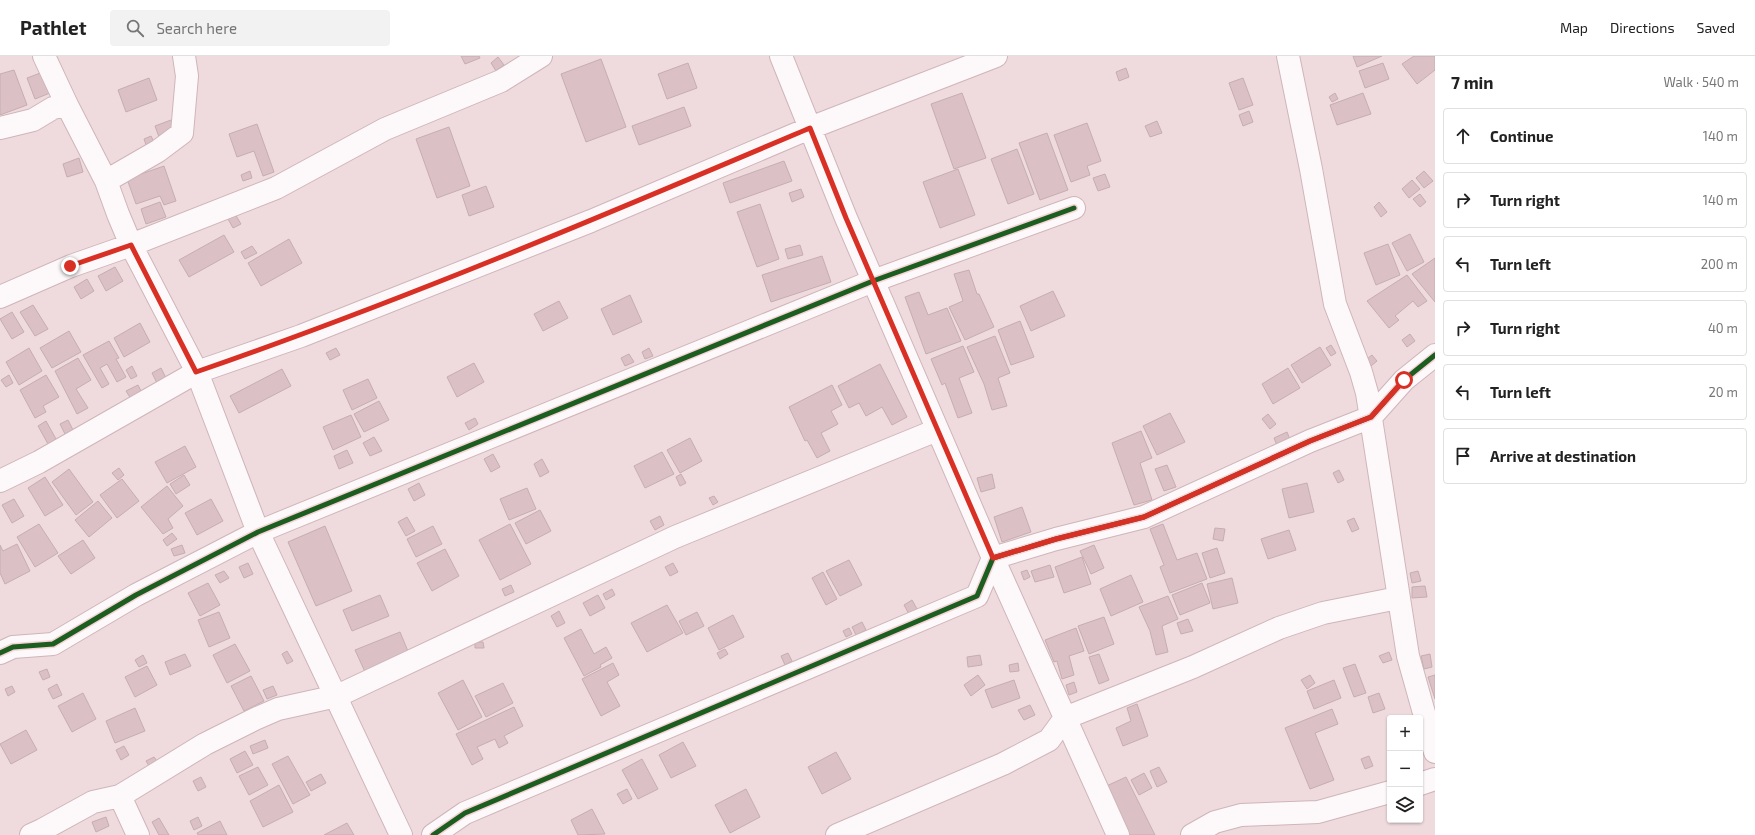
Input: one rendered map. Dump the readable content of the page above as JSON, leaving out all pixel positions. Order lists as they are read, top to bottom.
{
  "page": {
    "header": "Pathlet",
    "search": "Search here",
    "nav": ["Map", "Directions", "Saved"],
    "heading": ["7 min", "Walk · 540 m"],
    "list": [
      ["Continue", "140 m"],
      ["Turn right", "140 m"],
      ["Turn left", "200 m"],
      ["Turn right", "40 m"],
      ["Turn left", "20 m"],
      "Arrive at destination"
    ],
    "map_buttons": ["+", "−"]
  }
}
